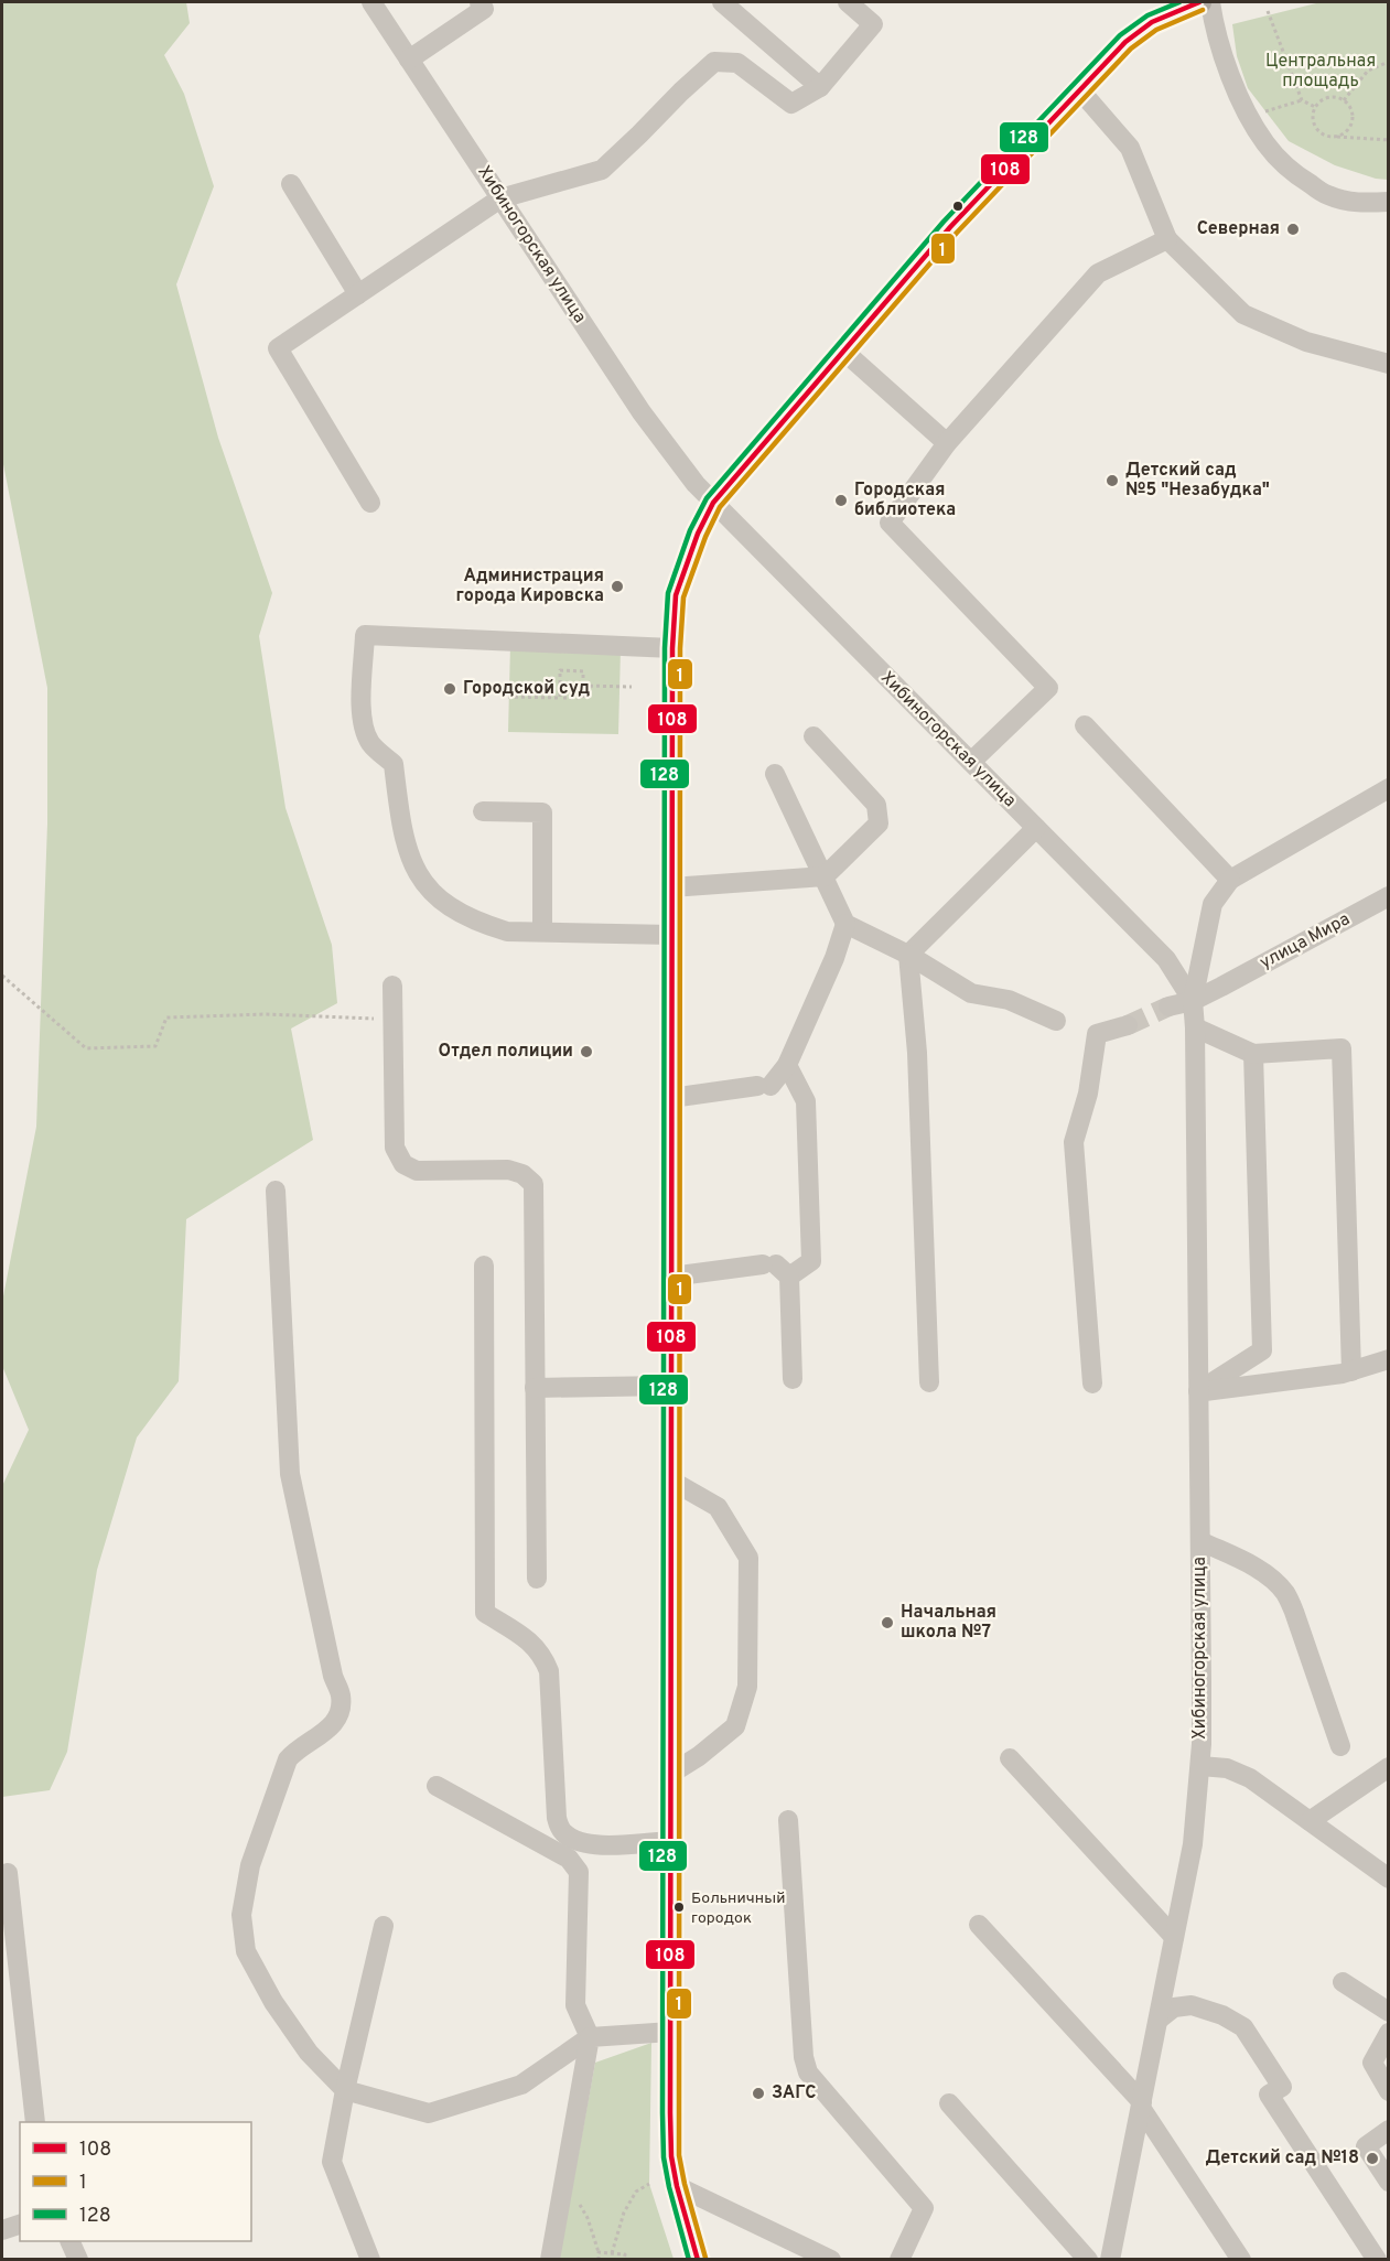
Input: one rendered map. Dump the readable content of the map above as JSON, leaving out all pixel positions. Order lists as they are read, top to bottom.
{
  "streets": {
    "street": ["Хибиногорская улица", "улица Мира"]
  },
  "crossings": [
    ["Хибиногорская улица", "улица Мира"]
  ],
  "parks": ["Центральная площадь"],
  "places": [
    "Северная",
    "Детский сад №5 \"Незабудка\"",
    "Городская библиотека",
    "Администрация города Кировска",
    "Городской суд",
    "Отдел полиции",
    "Начальная школа №7",
    "Больничный городок",
    "ЗАГС",
    "Детский сад №18"
  ],
  "lines": ["transit line 108", "transit line 128", "transit line 1"],
  "legend": ["108", "1", "128"]
}
